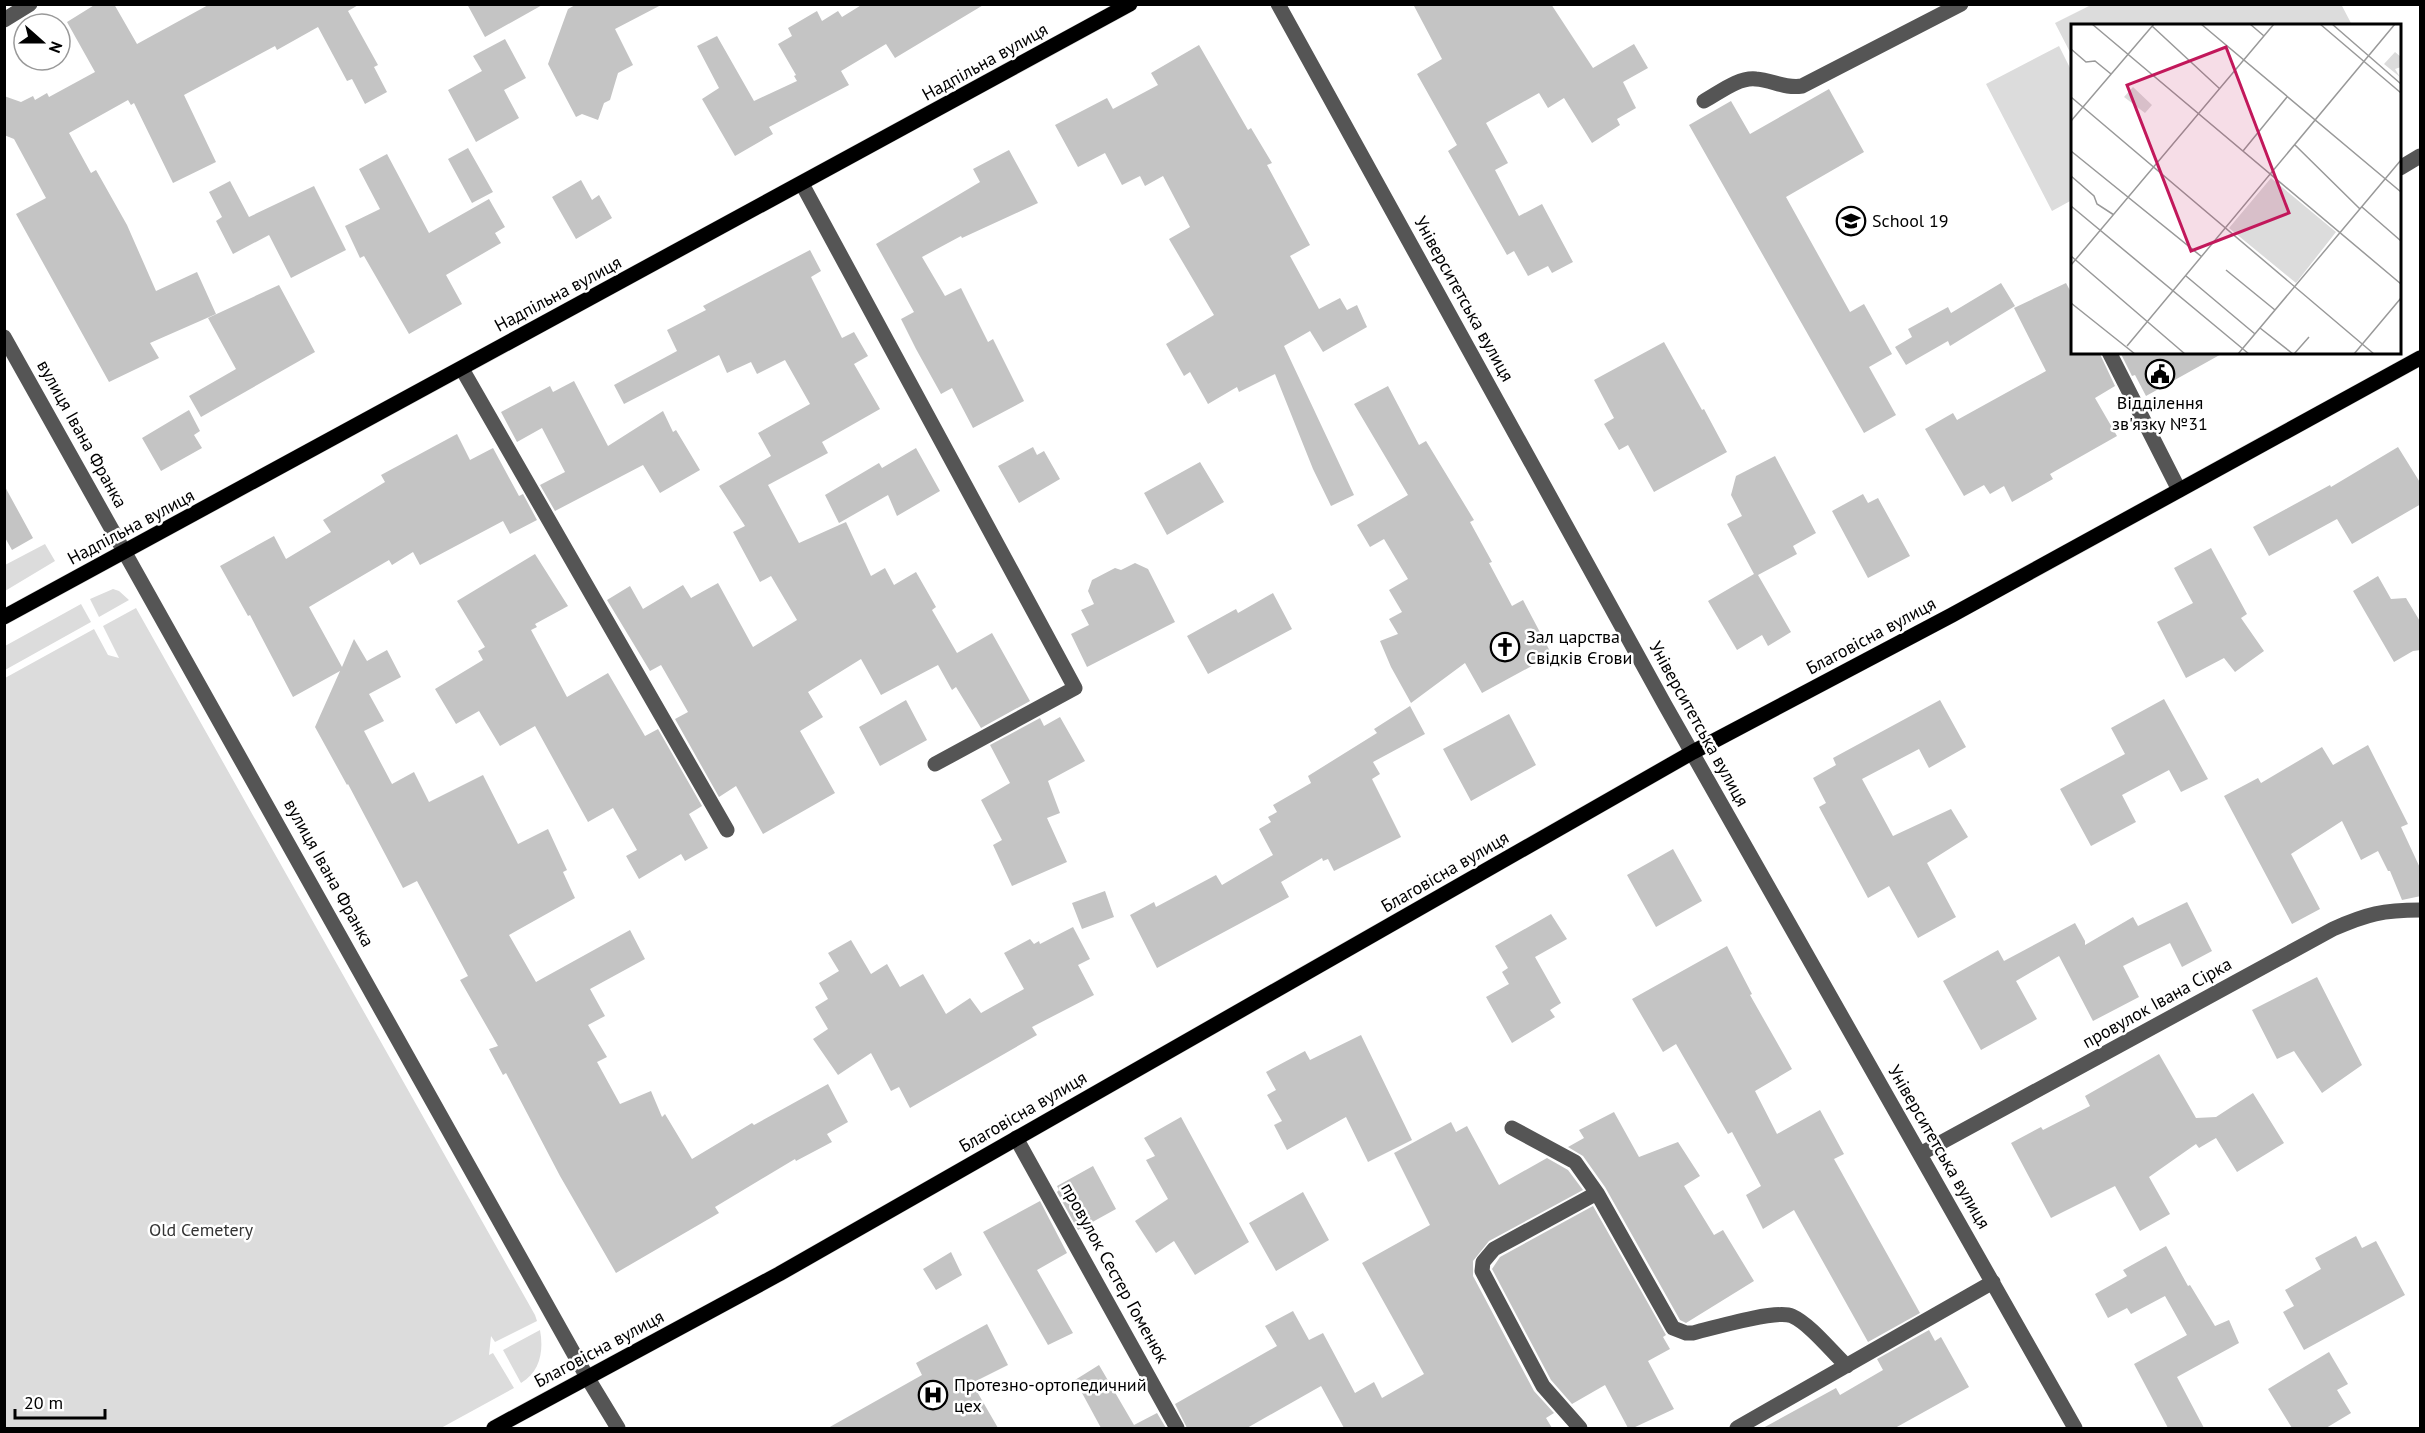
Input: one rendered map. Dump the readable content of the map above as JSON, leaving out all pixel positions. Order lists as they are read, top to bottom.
{
  "streets": {
    "main road": ["Надпільна вулиця", "Благовісна вулиця"],
    "street": [
      "Університетська вулиця",
      "вулиця Івана Франка",
      "провулок Івана Сірка",
      "провулок Сестер Гоменюк"
    ]
  },
  "crossings": [
    ["Надпільна вулиця", "вулиця Івана Франка"],
    ["Університетська вулиця", "Благовісна вулиця"],
    ["Університетська вулиця", "провулок Івана Сірка"],
    ["вулиця Івана Франка", "Благовісна вулиця"],
    ["Благовісна вулиця", "провулок Сестер Гоменюк"]
  ],
  "parks": ["Old Cemetery"],
  "places": {
    "school or university": ["School 19"],
    "public building": ["Відділення зв'язку №31"],
    "church": ["Зал царства Свідків Єгови"],
    "hospital": ["Протезно-ортопедичний цех"]
  },
  "scale_bar": "20 m",
  "north": "right"
}
